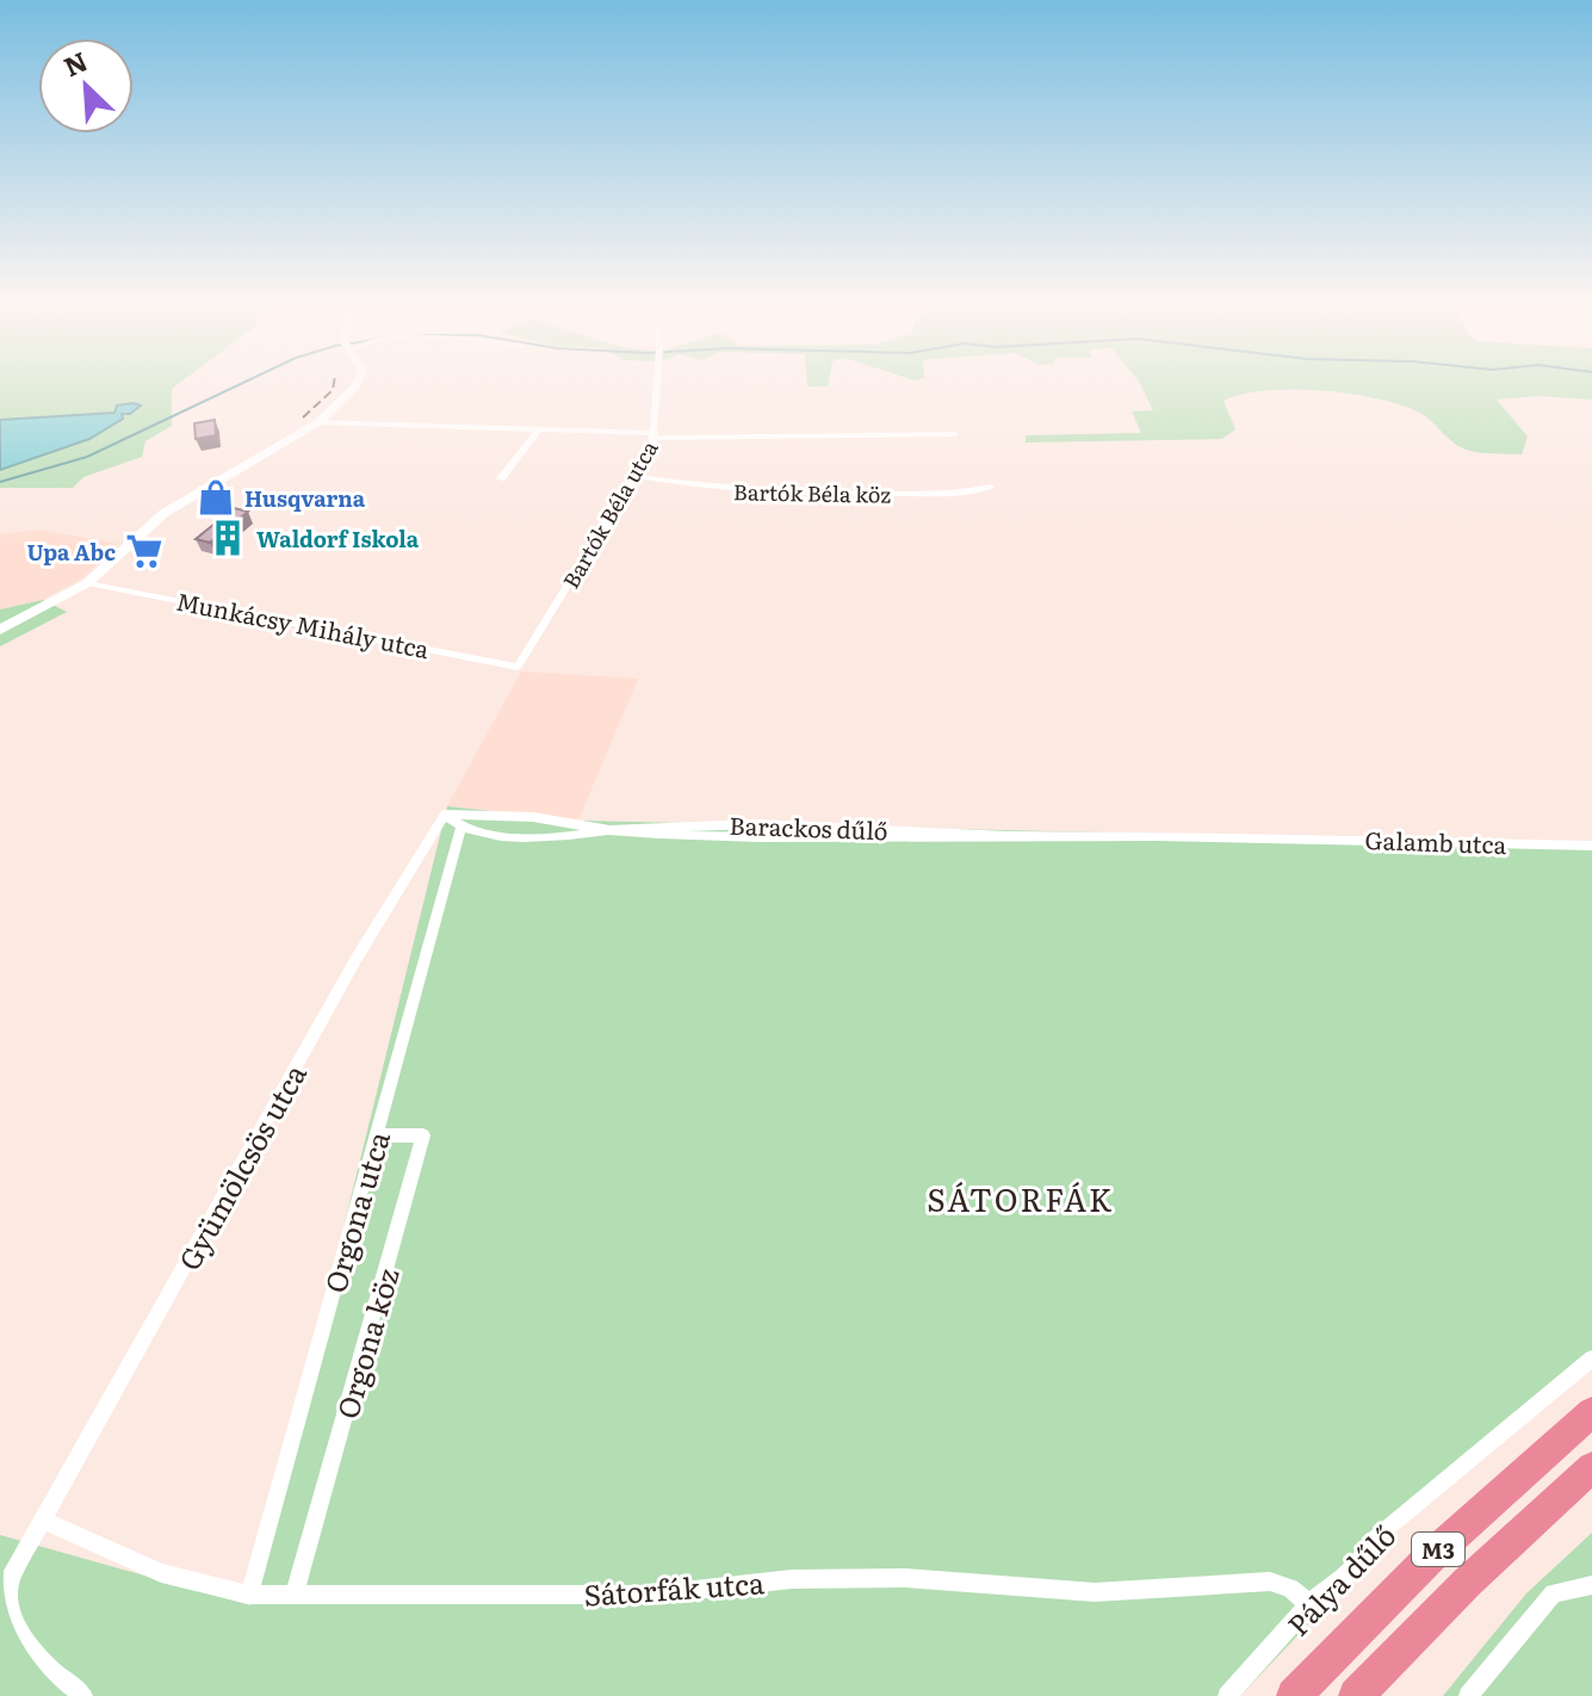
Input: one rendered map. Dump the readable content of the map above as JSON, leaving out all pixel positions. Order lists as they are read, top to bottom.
{
  "streets": {
    "highway": ["M3"],
    "street": [
      "Bartók Béla köz",
      "Bartók Béla utca",
      "Munkácsy Mihály utca",
      "Barackos dűlő",
      "Galamb utca",
      "Gyümölcsös utca",
      "Orgona utca",
      "Orgona köz",
      "Pálya dűlő",
      "Sátorfák utca"
    ]
  },
  "crossings": [
    ["Bartók Béla köz", "Bartók Béla utca"],
    ["Bartók Béla utca", "Munkácsy Mihály utca"],
    ["Barackos dűlő", "Galamb utca"],
    ["Barackos dűlő", "Gyümölcsös utca"],
    ["Barackos dűlő", "Orgona utca"],
    ["Gyümölcsös utca", "Sátorfák utca"],
    ["Orgona utca", "Orgona köz"],
    ["Orgona utca", "Sátorfák utca"],
    ["Orgona köz", "Sátorfák utca"],
    ["Pálya dűlő", "Sátorfák utca"]
  ],
  "districts": ["SÁTORFÁK"],
  "places": {
    "shop": ["Husqvarna"],
    "building": ["Waldorf Iskola"],
    "supermarket": ["Upa Abc"]
  },
  "north": "top left"
}
